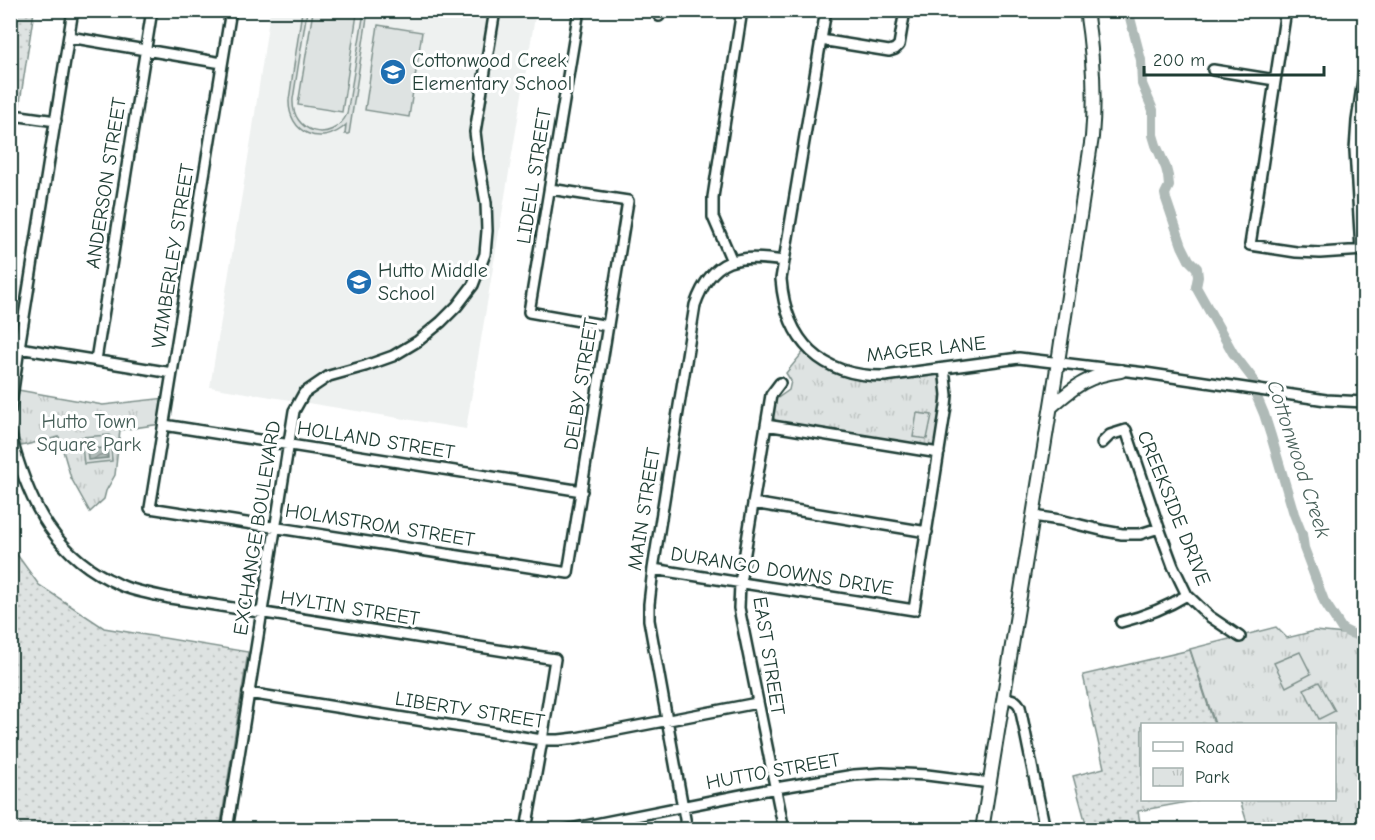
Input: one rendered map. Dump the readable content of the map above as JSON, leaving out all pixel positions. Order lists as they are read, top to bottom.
{
  "streets": {
    "street": [
      "LIDELL STREET",
      "ANDERSON STREET",
      "WIMBERLEY STREET",
      "MAGER LANE",
      "DELBY STREET",
      "HOLLAND STREET",
      "CREEKSIDE DRIVE",
      "MAIN STREET",
      "HOLMSTROM STREET",
      "EXCHANGE BOULEVARD",
      "DURANGO DOWNS DRIVE",
      "HYLTIN STREET",
      "EAST STREET",
      "LIBERTY STREET",
      "HUTTO STREET"
    ]
  },
  "crossings": [
    ["LIDELL STREET", "DELBY STREET"],
    ["WIMBERLEY STREET", "HOLLAND STREET"],
    ["WIMBERLEY STREET", "HOLMSTROM STREET"],
    ["MAGER LANE", "DURANGO DOWNS DRIVE"],
    ["DELBY STREET", "HOLLAND STREET"],
    ["DELBY STREET", "HOLMSTROM STREET"],
    ["HOLLAND STREET", "EXCHANGE BOULEVARD"],
    ["MAIN STREET", "DURANGO DOWNS DRIVE"],
    ["MAIN STREET", "LIBERTY STREET"],
    ["MAIN STREET", "HUTTO STREET"],
    ["HOLMSTROM STREET", "EXCHANGE BOULEVARD"],
    ["EXCHANGE BOULEVARD", "HYLTIN STREET"],
    ["EXCHANGE BOULEVARD", "LIBERTY STREET"],
    ["DURANGO DOWNS DRIVE", "EAST STREET"],
    ["HYLTIN STREET", "LIBERTY STREET"],
    ["EAST STREET", "LIBERTY STREET"],
    ["EAST STREET", "HUTTO STREET"]
  ],
  "water": ["Cottonwood Creek"],
  "parks": ["Hutto Town Square Park"],
  "places": {
    "school or university": ["Cottonwood Creek Elementary School", "Hutto Middle School"]
  },
  "legend": ["Road", "Park"],
  "scale_bar": "200 m"
}
